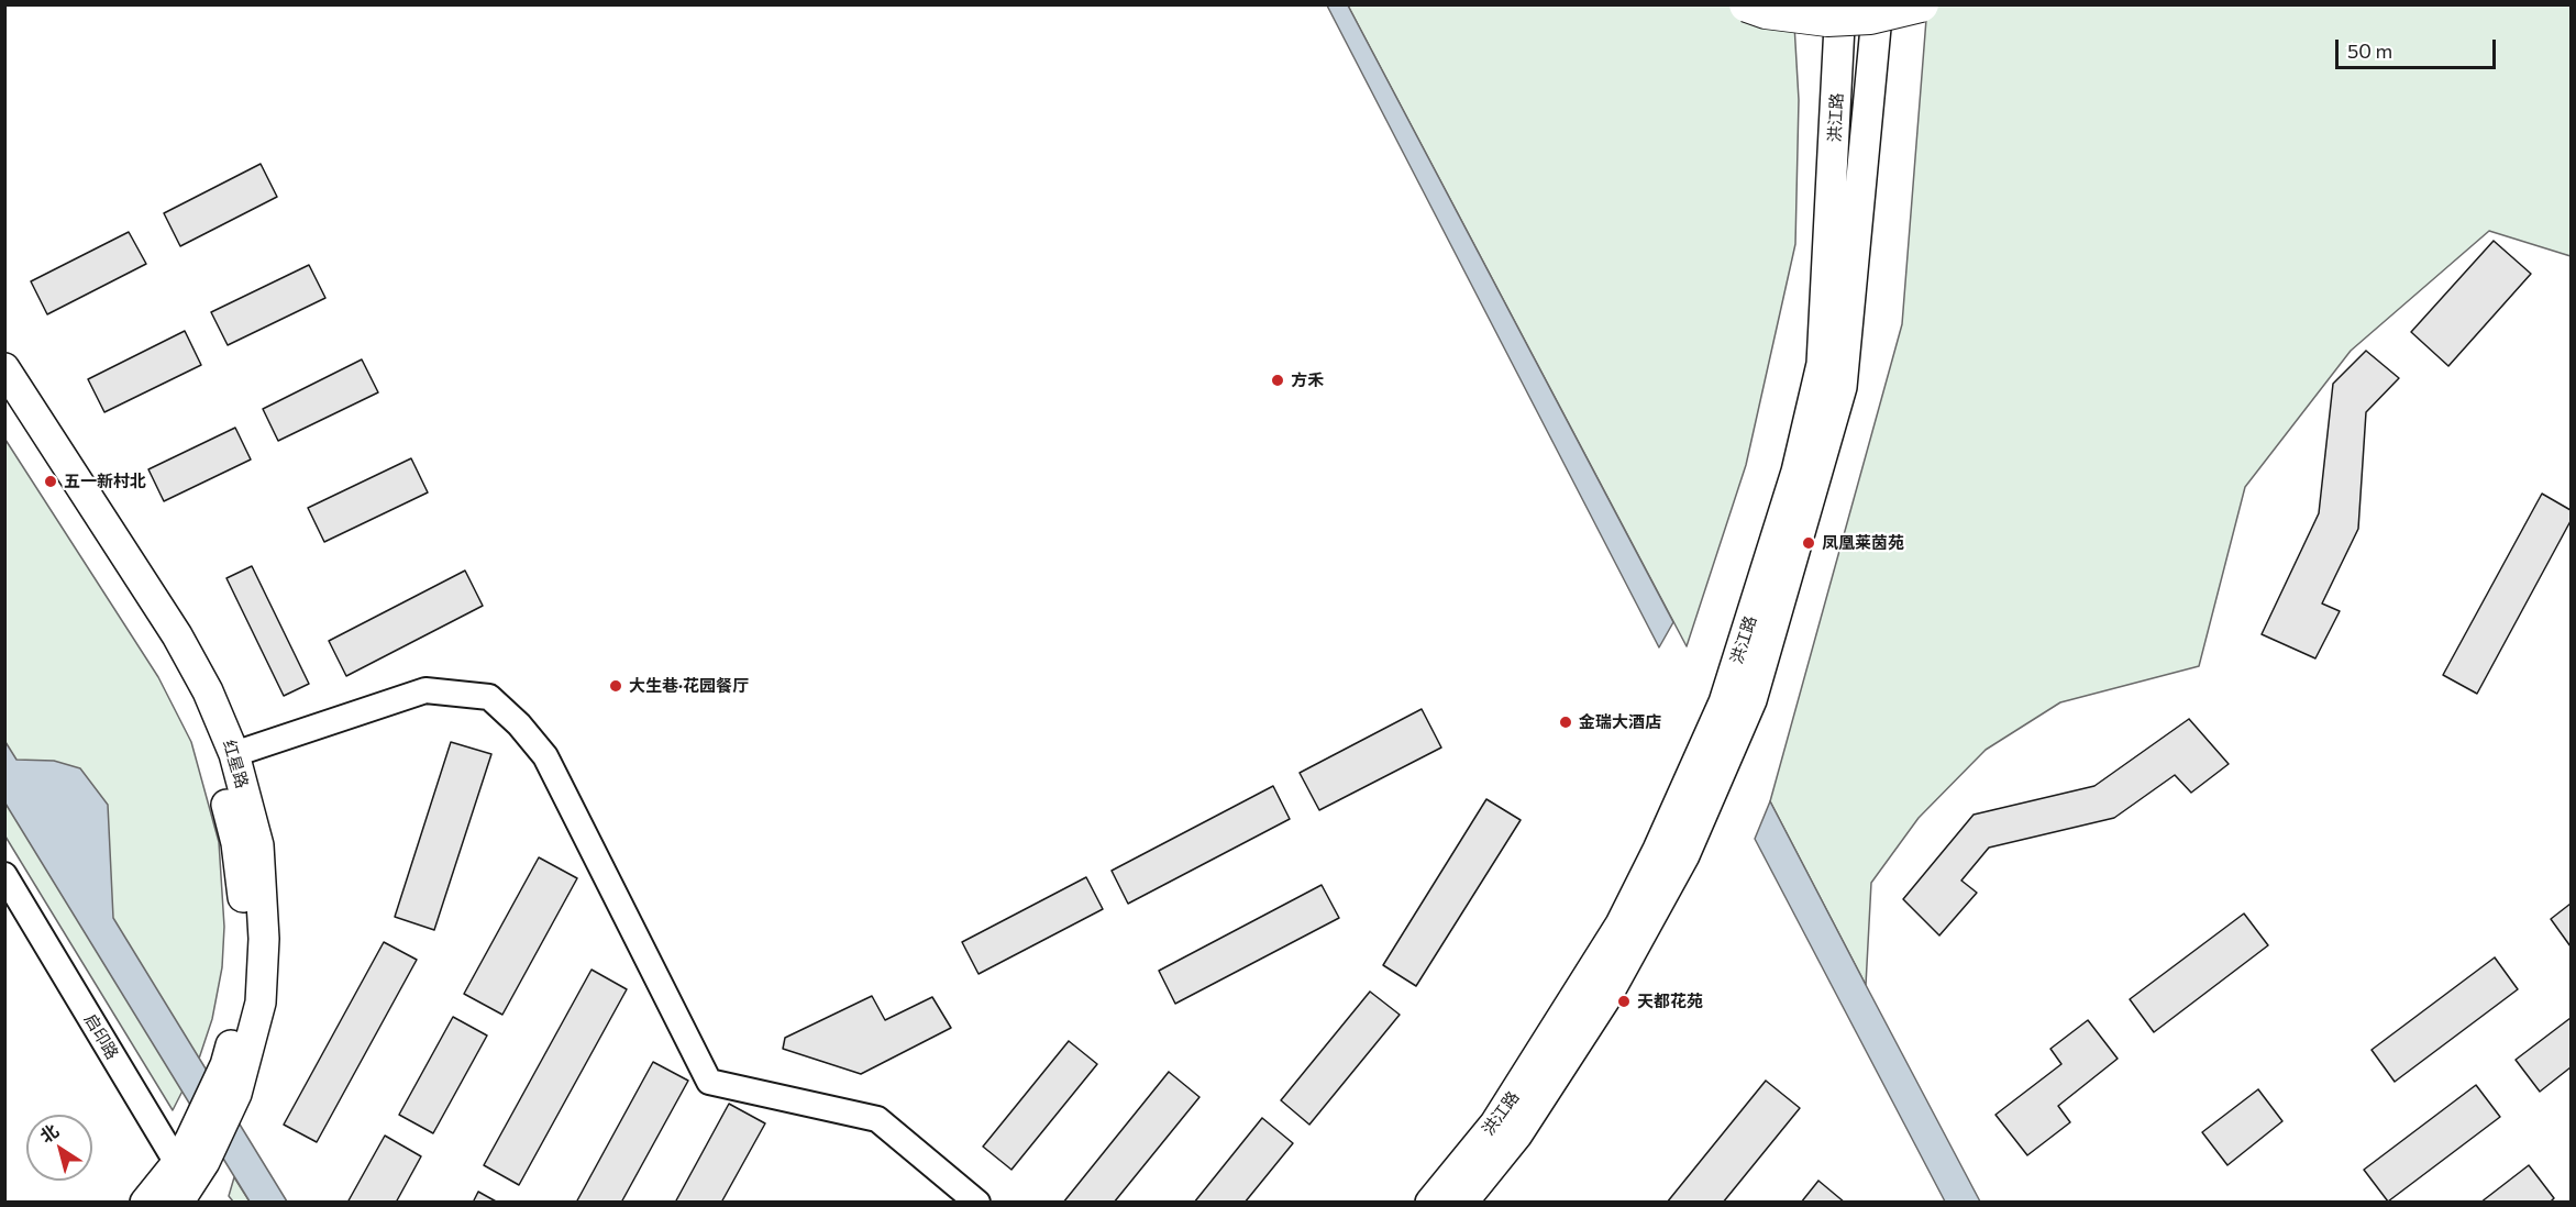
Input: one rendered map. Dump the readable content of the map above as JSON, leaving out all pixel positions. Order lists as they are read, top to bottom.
{
  "streets": {
    "main road": ["洪江路", "红星路"],
    "street": ["启印路"]
  },
  "crossings": [
    ["红星路", "启印路"]
  ],
  "places": [
    "方禾",
    "五一新村北",
    "凤凰莱茵苑",
    "大生巷·花园餐厅",
    "金瑞大酒店",
    "天都花苑"
  ],
  "scale_bar": "50 m",
  "north": "top left"
}
